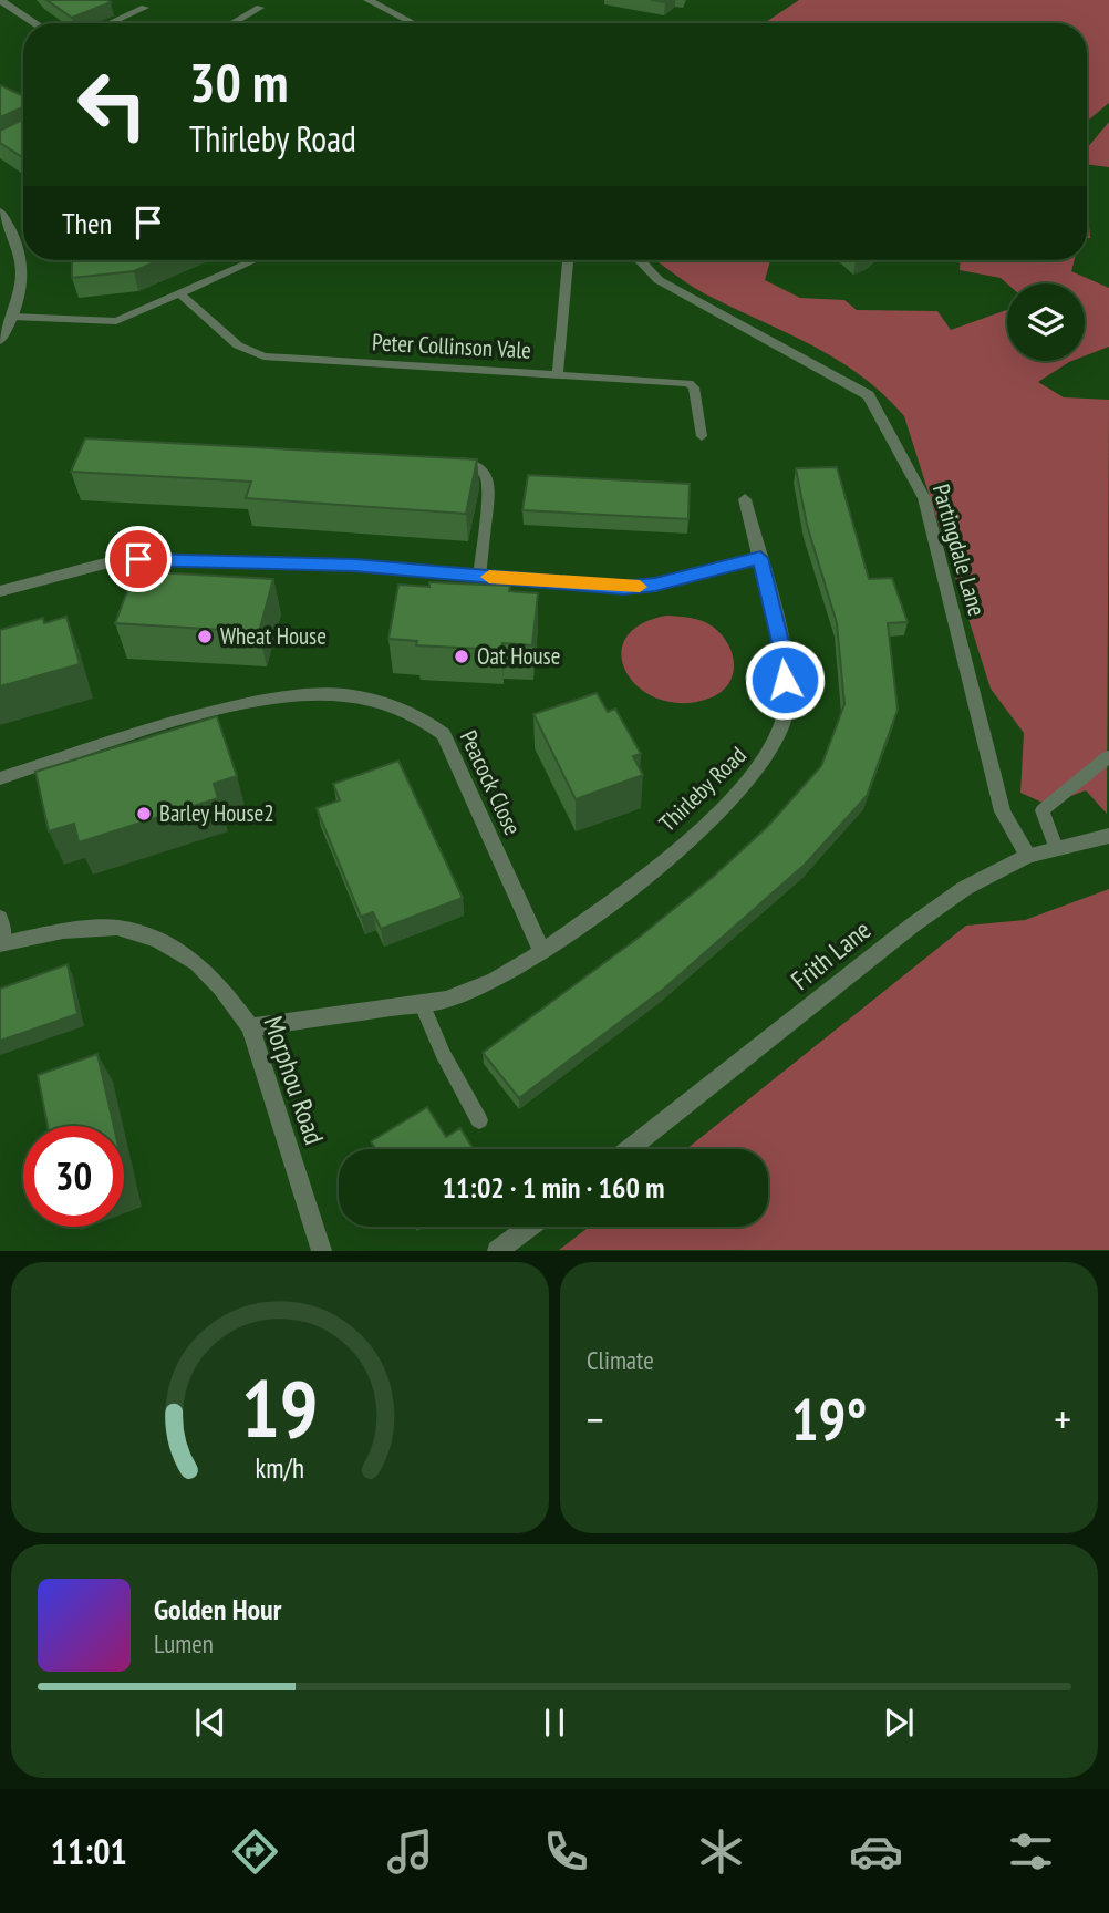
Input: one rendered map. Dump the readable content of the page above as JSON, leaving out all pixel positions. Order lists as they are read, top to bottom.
{
  "streets": {
    "street": [
      "Partingdale Lane",
      "Peacock Close",
      "Thirleby Road",
      "Frith Lane",
      "Morphou Road"
    ],
    "lane": ["Peter Collinson Vale"]
  },
  "crossings": [
    ["Partingdale Lane", "Frith Lane"],
    ["Peacock Close", "Thirleby Road"]
  ],
  "places": ["Wheat House", "Oat House", "Barley House2"],
  "page": {
    "turn": ["30 m", "Thirleby Road"],
    "then": "Then",
    "limit": "30",
    "trip": "11:02 · 1 min · 160 m",
    "tile": "Climate",
    "heat": ["−", "19°", "+"],
    "song": ["Golden Hour", "Lumen"],
    "tabs": "11:01",
    "gauge": ["19", "km/h"]
  }
}
